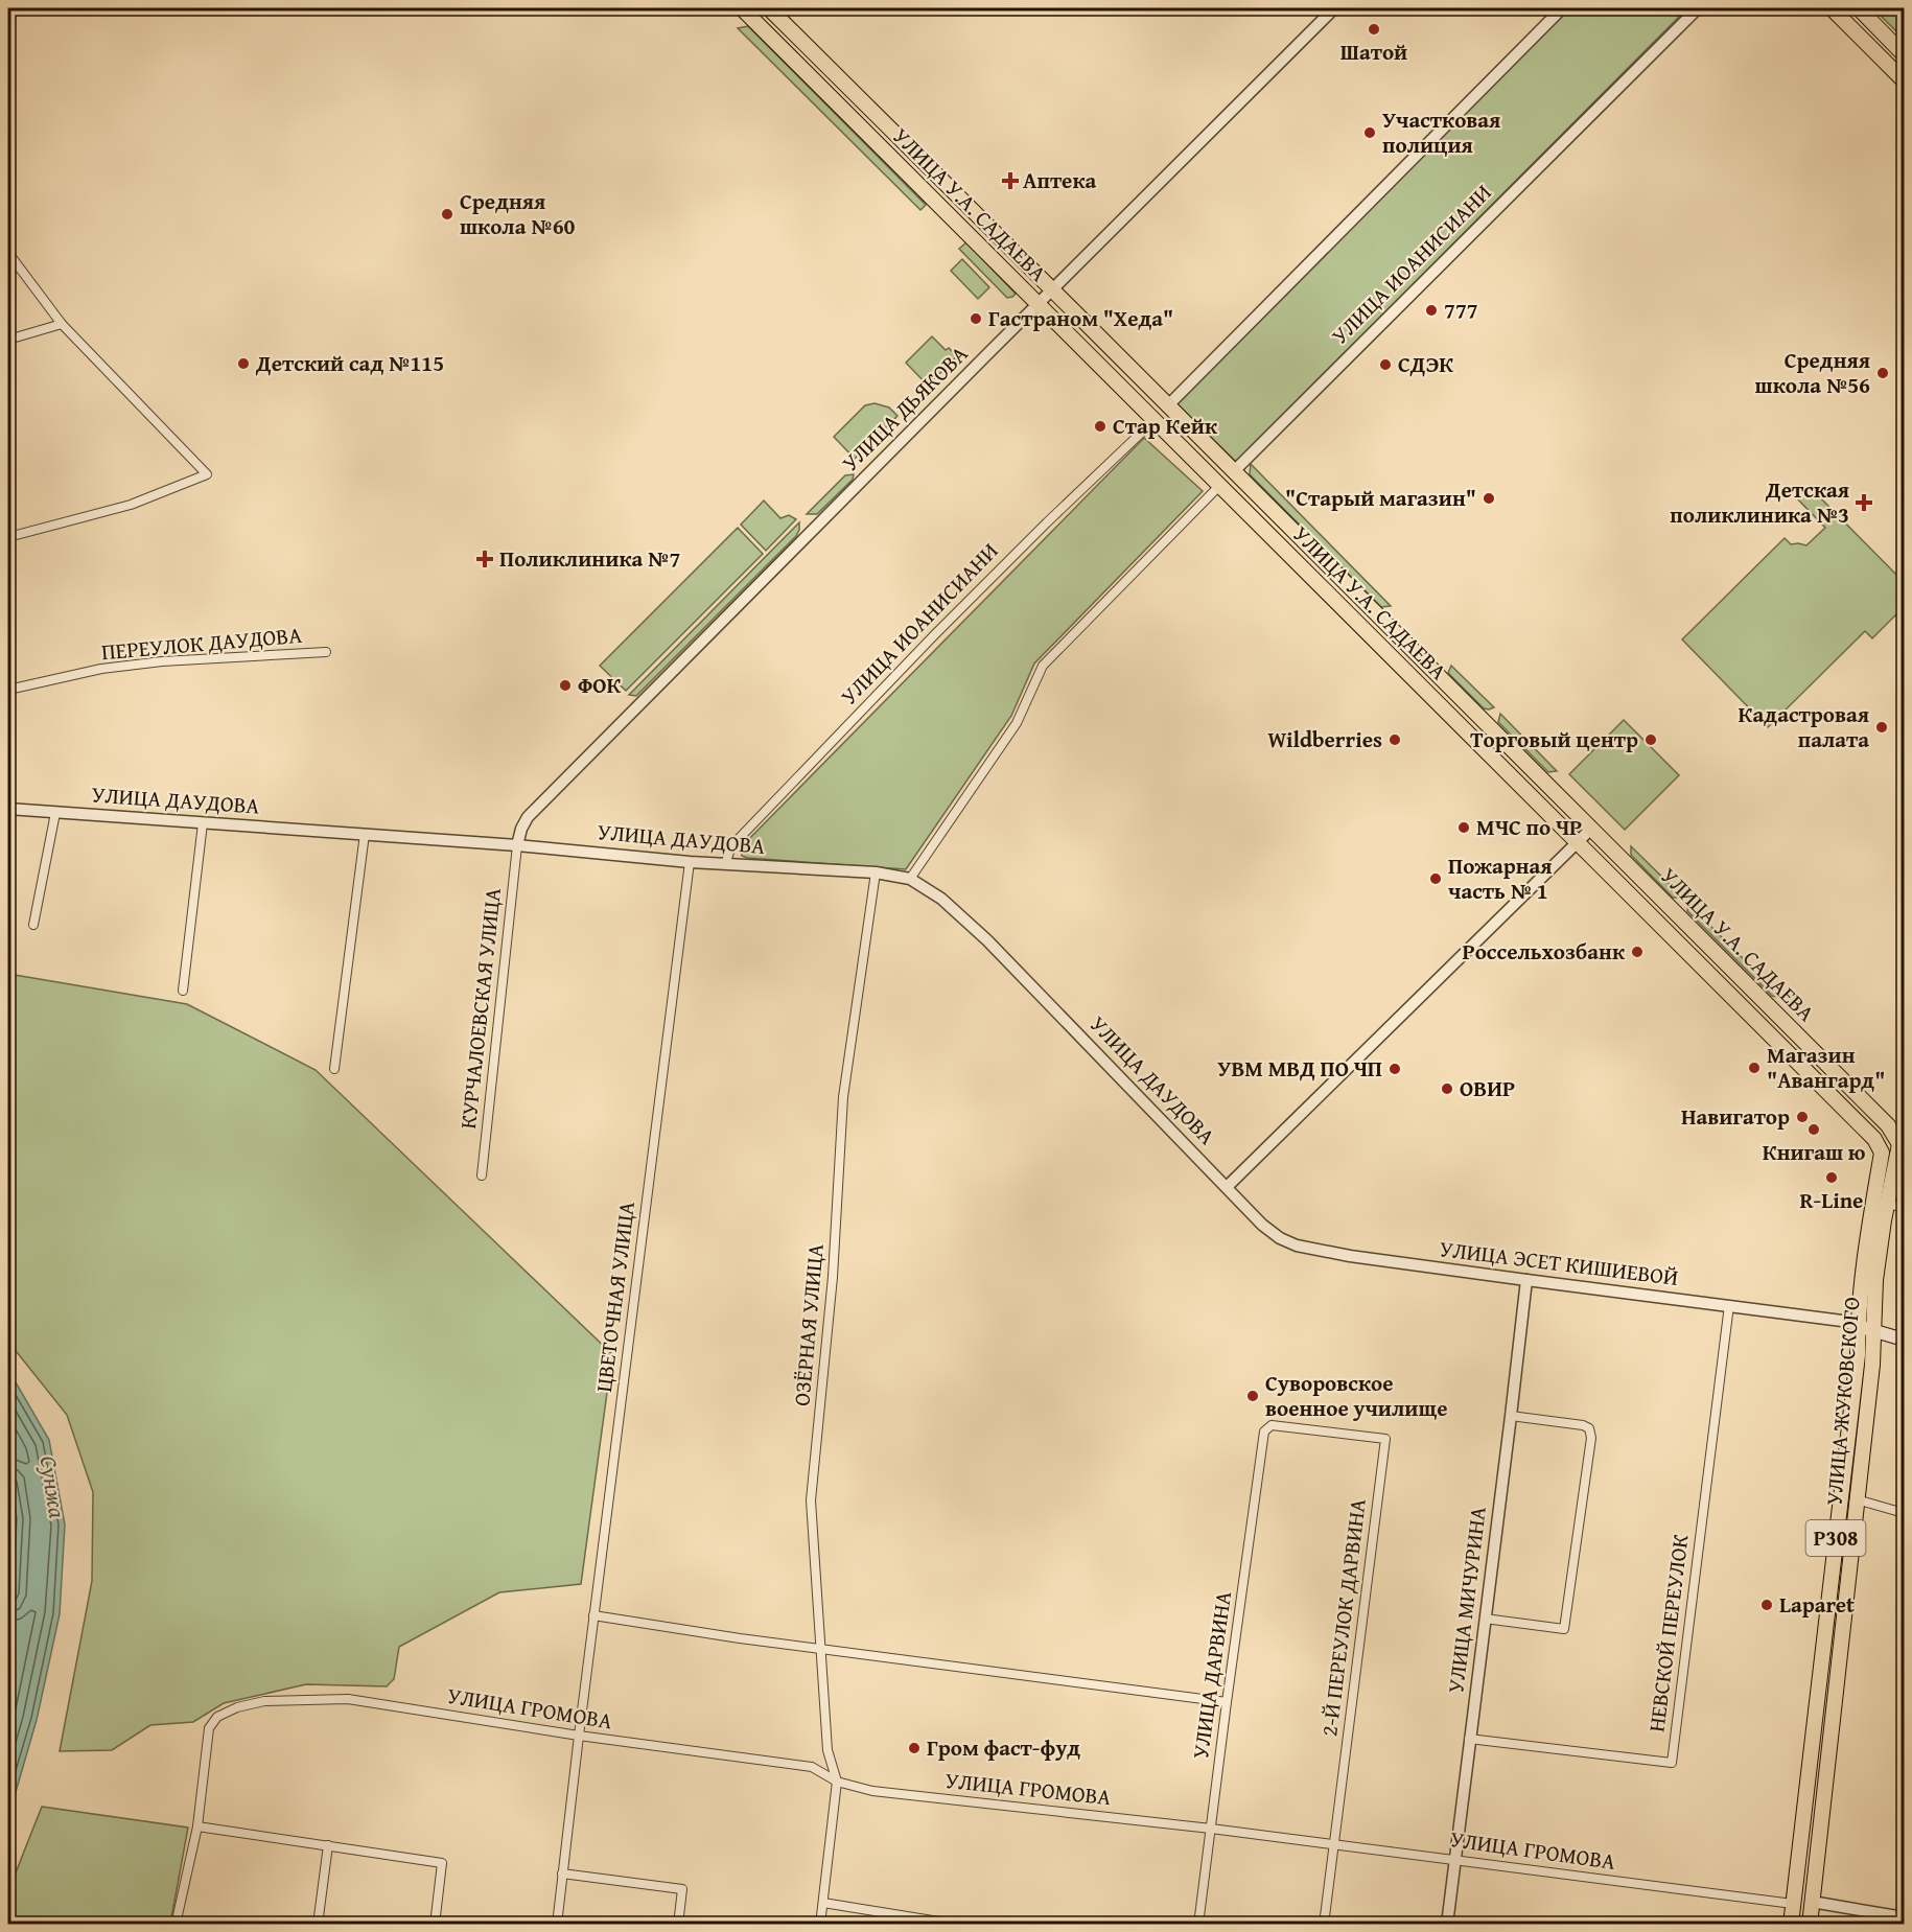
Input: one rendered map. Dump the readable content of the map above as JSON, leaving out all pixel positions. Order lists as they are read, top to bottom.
{
  "streets": {
    "main road": [
      "УЛИЦА У.А. САДАЕВА",
      "УЛИЦА ЭСЕТ КИШИЕВОЙ",
      "УЛИЦА ЖУКОВСКОГО",
      "P308"
    ],
    "street": [
      "УЛИЦА ИОАНИСИАНИ",
      "УЛИЦА ДЬЯКОВА",
      "ПЕРЕУЛОК ДАУДОВА",
      "УЛИЦА ДАУДОВА",
      "КУРЧАЛОЕВСКАЯ УЛИЦА",
      "ЦВЕТОЧНАЯ УЛИЦА",
      "ОЗЁРНАЯ УЛИЦА",
      "УЛИЦА МИЧУРИНА",
      "2-Й ПЕРЕУЛОК ДАРВИНА",
      "НЕВСКОЙ ПЕРЕУЛОК",
      "УЛИЦА ДАРВИНА",
      "УЛИЦА ГРОМОВА"
    ]
  },
  "crossings": [
    ["УЛИЦА У.А. САДАЕВА", "УЛИЦА ИОАНИСИАНИ"],
    ["УЛИЦА У.А. САДАЕВА", "УЛИЦА ДЬЯКОВА"],
    ["УЛИЦА У.А. САДАЕВА", "УЛИЦА ЖУКОВСКОГО"],
    ["УЛИЦА У.А. САДАЕВА", "P308"],
    ["УЛИЦА ИОАНИСИАНИ", "УЛИЦА ДАУДОВА"],
    ["УЛИЦА ДЬЯКОВА", "УЛИЦА ДАУДОВА"],
    ["УЛИЦА ДЬЯКОВА", "КУРЧАЛОЕВСКАЯ УЛИЦА"],
    ["УЛИЦА ДАУДОВА", "КУРЧАЛОЕВСКАЯ УЛИЦА"],
    ["УЛИЦА ДАУДОВА", "УЛИЦА ЭСЕТ КИШИЕВОЙ"],
    ["УЛИЦА ДАУДОВА", "ЦВЕТОЧНАЯ УЛИЦА"],
    ["УЛИЦА ДАУДОВА", "ОЗЁРНАЯ УЛИЦА"],
    ["УЛИЦА ЭСЕТ КИШИЕВОЙ", "УЛИЦА ЖУКОВСКОГО"],
    ["УЛИЦА ЭСЕТ КИШИЕВОЙ", "P308"],
    ["УЛИЦА ЭСЕТ КИШИЕВОЙ", "УЛИЦА МИЧУРИНА"],
    ["УЛИЦА ЭСЕТ КИШИЕВОЙ", "НЕВСКОЙ ПЕРЕУЛОК"],
    ["ЦВЕТОЧНАЯ УЛИЦА", "УЛИЦА ГРОМОВА"],
    ["ОЗЁРНАЯ УЛИЦА", "УЛИЦА ГРОМОВА"],
    ["P308", "УЛИЦА ГРОМОВА"],
    ["УЛИЦА МИЧУРИНА", "НЕВСКОЙ ПЕРЕУЛОК"],
    ["УЛИЦА МИЧУРИНА", "УЛИЦА ГРОМОВА"],
    ["2-Й ПЕРЕУЛОК ДАРВИНА", "УЛИЦА ДАРВИНА"],
    ["2-Й ПЕРЕУЛОК ДАРВИНА", "УЛИЦА ГРОМОВА"],
    ["УЛИЦА ДАРВИНА", "УЛИЦА ГРОМОВА"]
  ],
  "water": ["Сунжа"],
  "places": {
    "other": [
      "Шатой",
      "Участковая полиция",
      "Средняя школа №60",
      "777",
      "Гастраном \"Хеда\"",
      "Детский сад №115",
      "СДЭК",
      "Средняя школа №56",
      "Стар Кейк",
      "\"Старый магазин\"",
      "ФОК",
      "Кадастровая палата",
      "Wildberries",
      "Торговый центр",
      "МЧС по ЧР",
      "Пожарная часть № 1",
      "Россельхозбанк",
      "Магазин \"Авангард\"",
      "УВМ МВД ПО ЧП",
      "ОВИР",
      "Навигатор",
      "Книгаш ю",
      "R-Line",
      "Суворовское военное училище",
      "Laparet",
      "Гром фаст-фуд"
    ],
    "health": ["Аптека", "Детская поликлиника №3", "Поликлиника №7"]
  }
}
